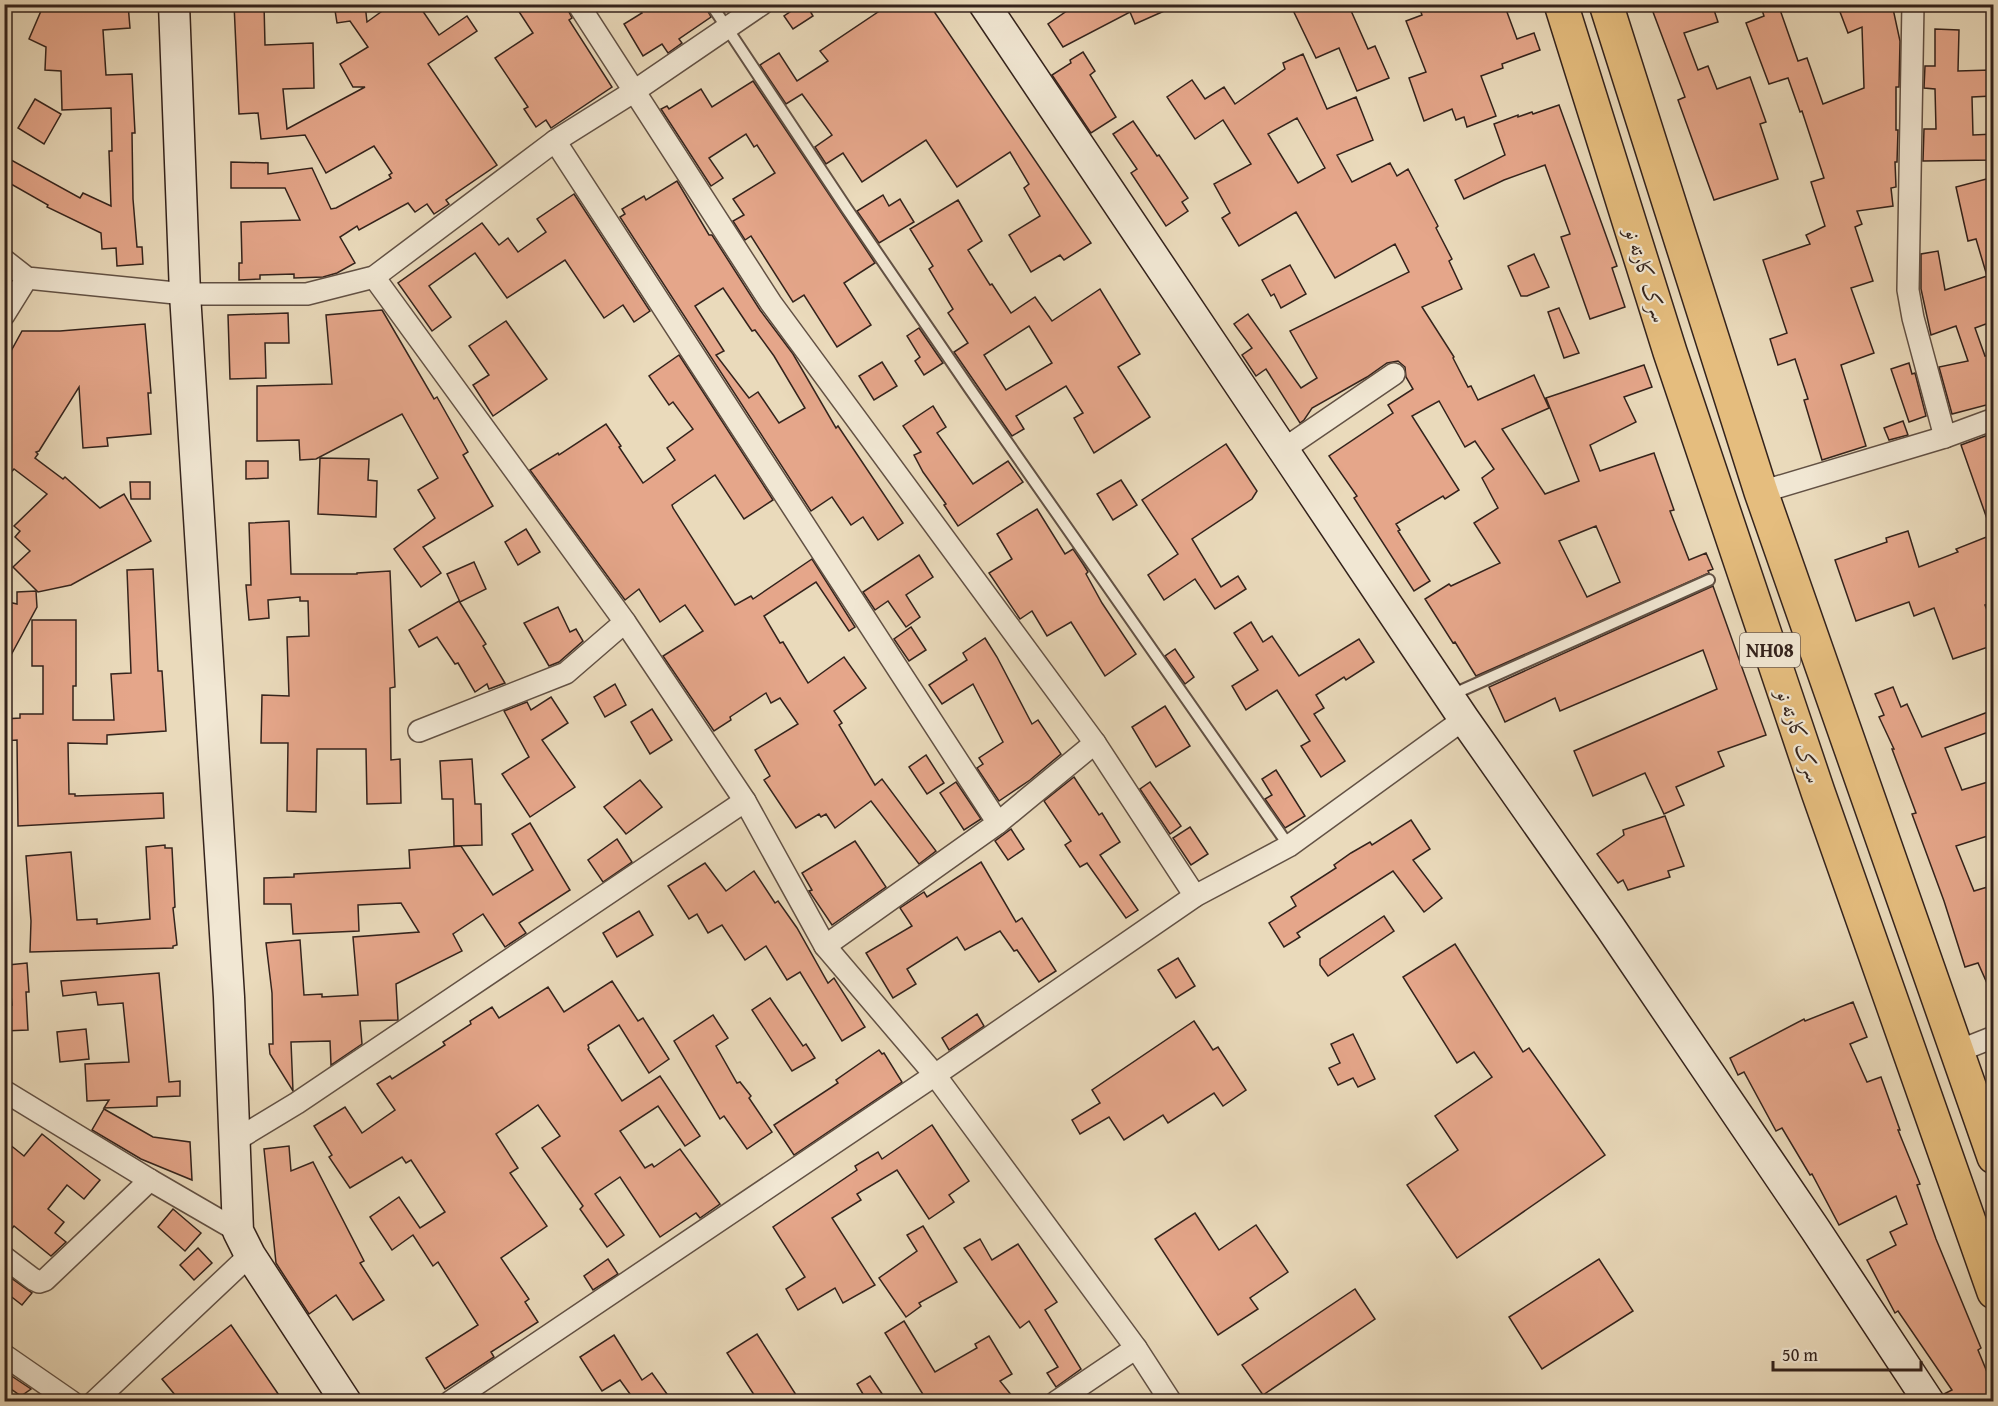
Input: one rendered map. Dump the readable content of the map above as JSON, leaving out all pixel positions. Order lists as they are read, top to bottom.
{
  "streets": {
    "highway": ["سرک کارته نو", "NH08"]
  },
  "scale_bar": "50 m"
}
